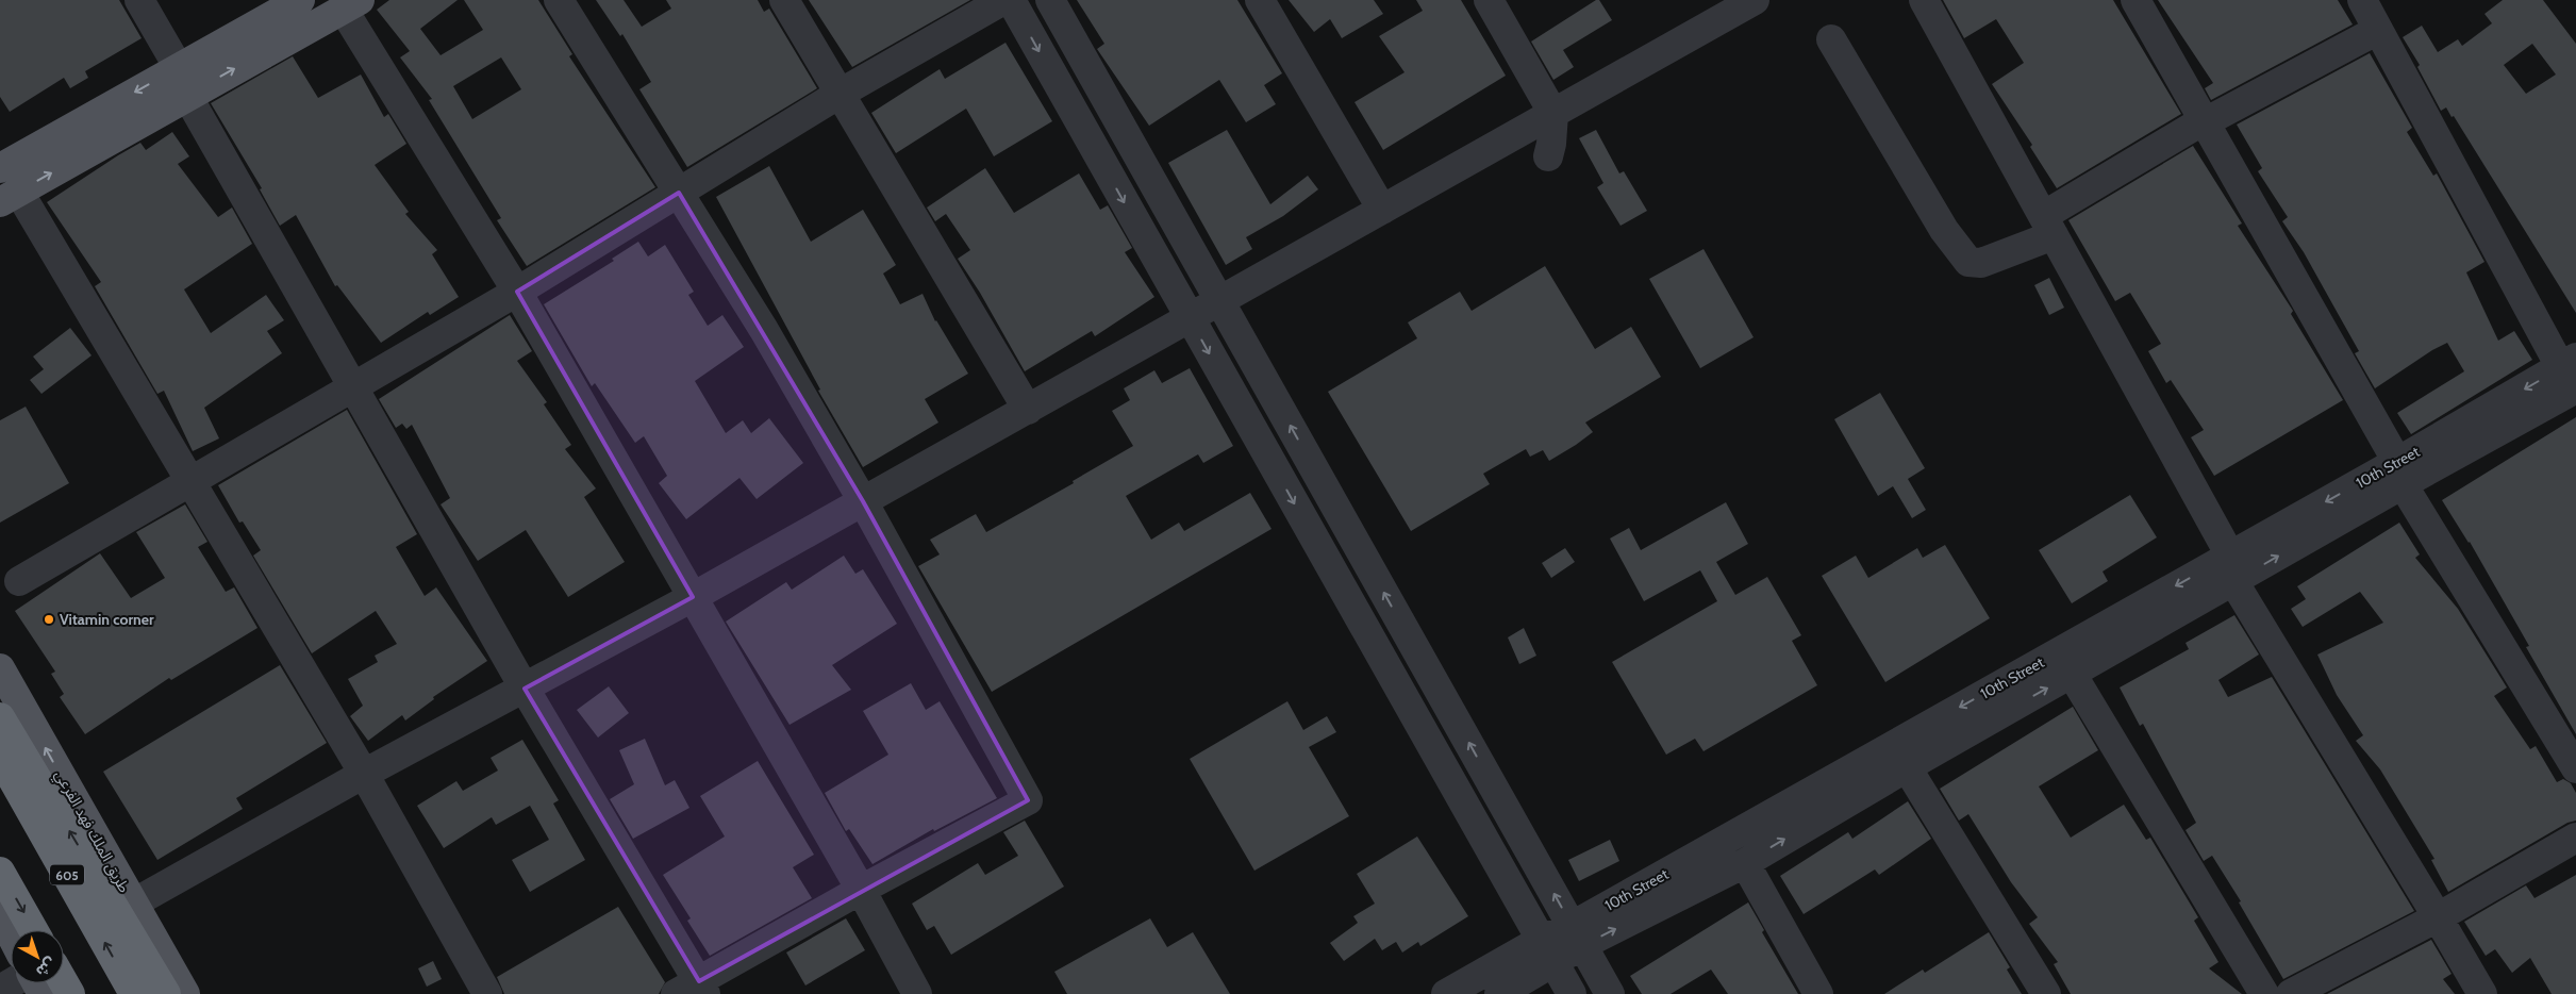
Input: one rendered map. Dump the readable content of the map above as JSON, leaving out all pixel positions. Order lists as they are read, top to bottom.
{
  "streets": {
    "highway": ["605"],
    "main road": ["طريق الملك فهد الفرعي"],
    "street": ["10th Street"]
  },
  "one_way": ["طريق الملك فهد الفرعي"],
  "places": ["Vitamin corner"],
  "north": "bottom right"
}
